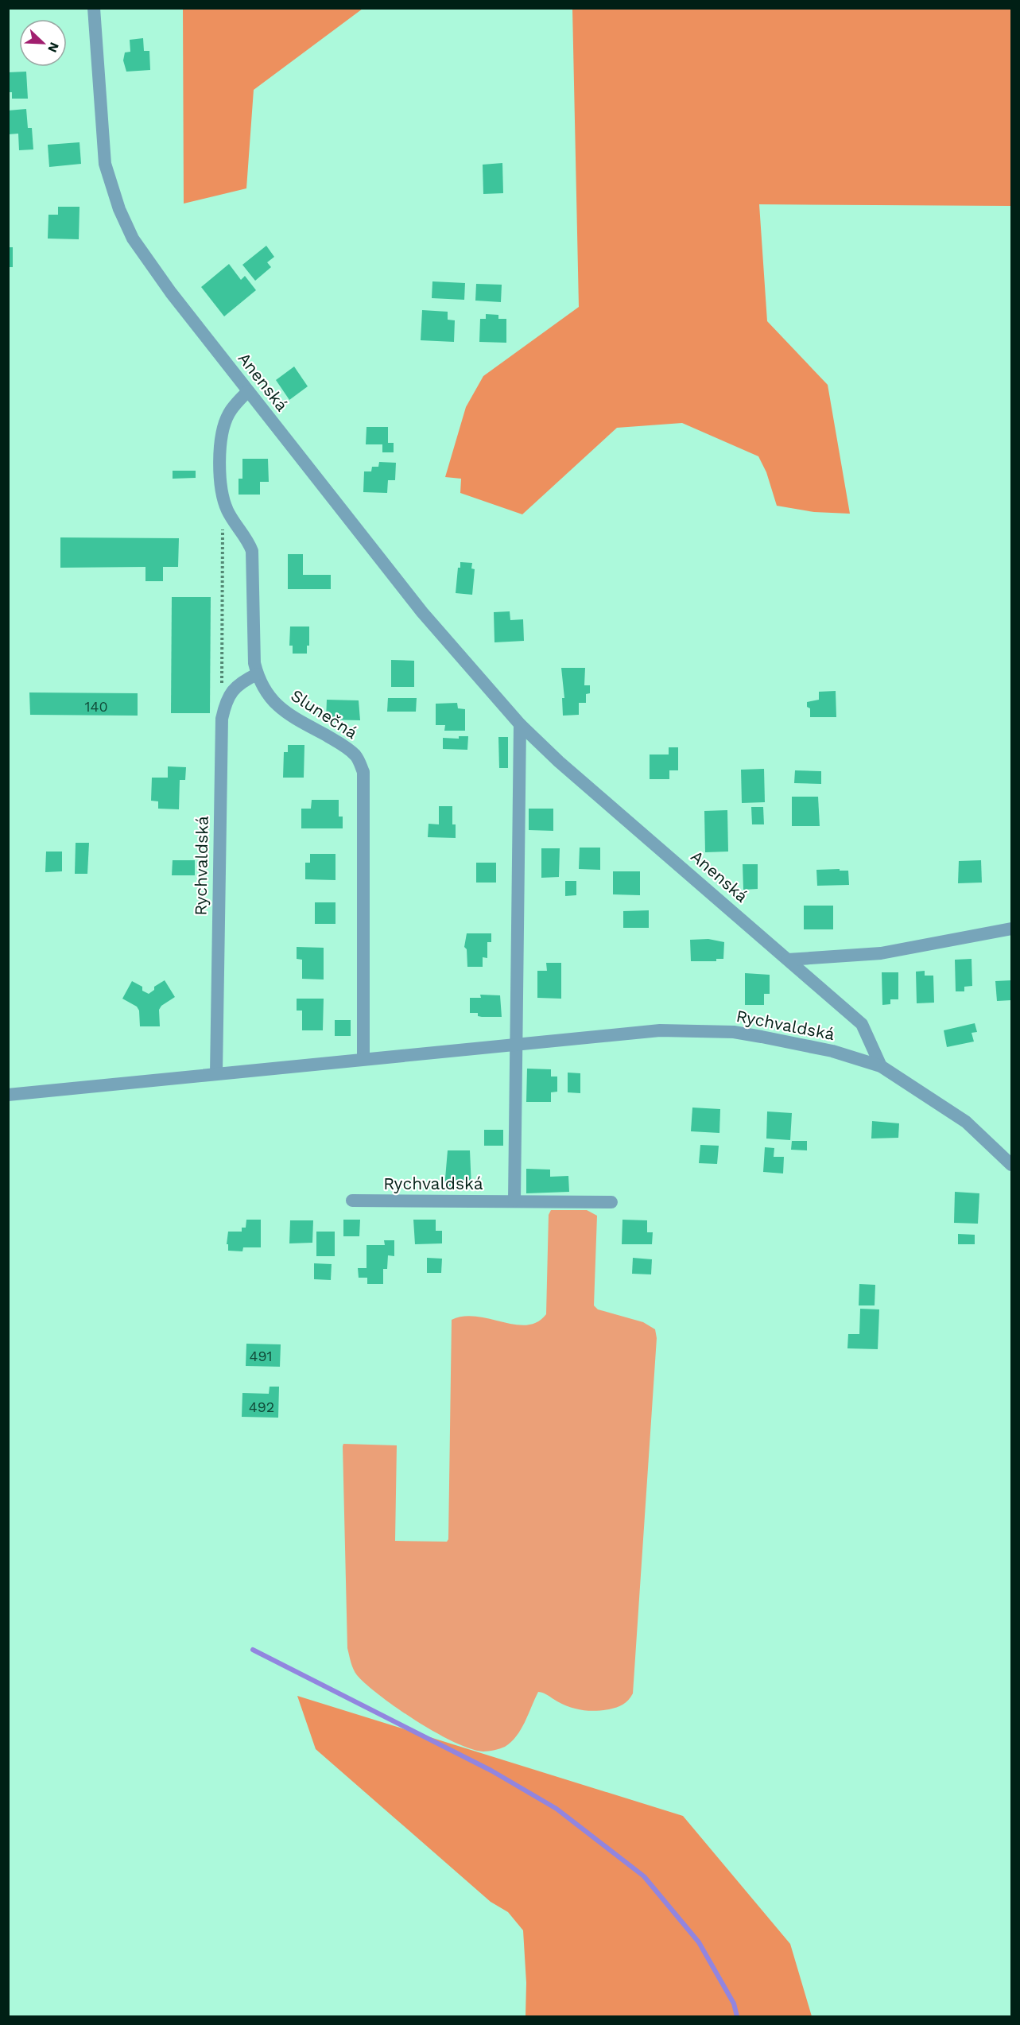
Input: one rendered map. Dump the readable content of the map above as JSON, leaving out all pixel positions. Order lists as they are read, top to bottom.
{
  "streets": {
    "street": ["Anenská", "Slunečná", "Rychvaldská"]
  },
  "crossings": [
    ["Anenská", "Slunečná"],
    ["Anenská", "Rychvaldská"],
    ["Slunečná", "Rychvaldská"]
  ],
  "house_numbers": ["140", "491", "492"],
  "north": "bottom right"
}
